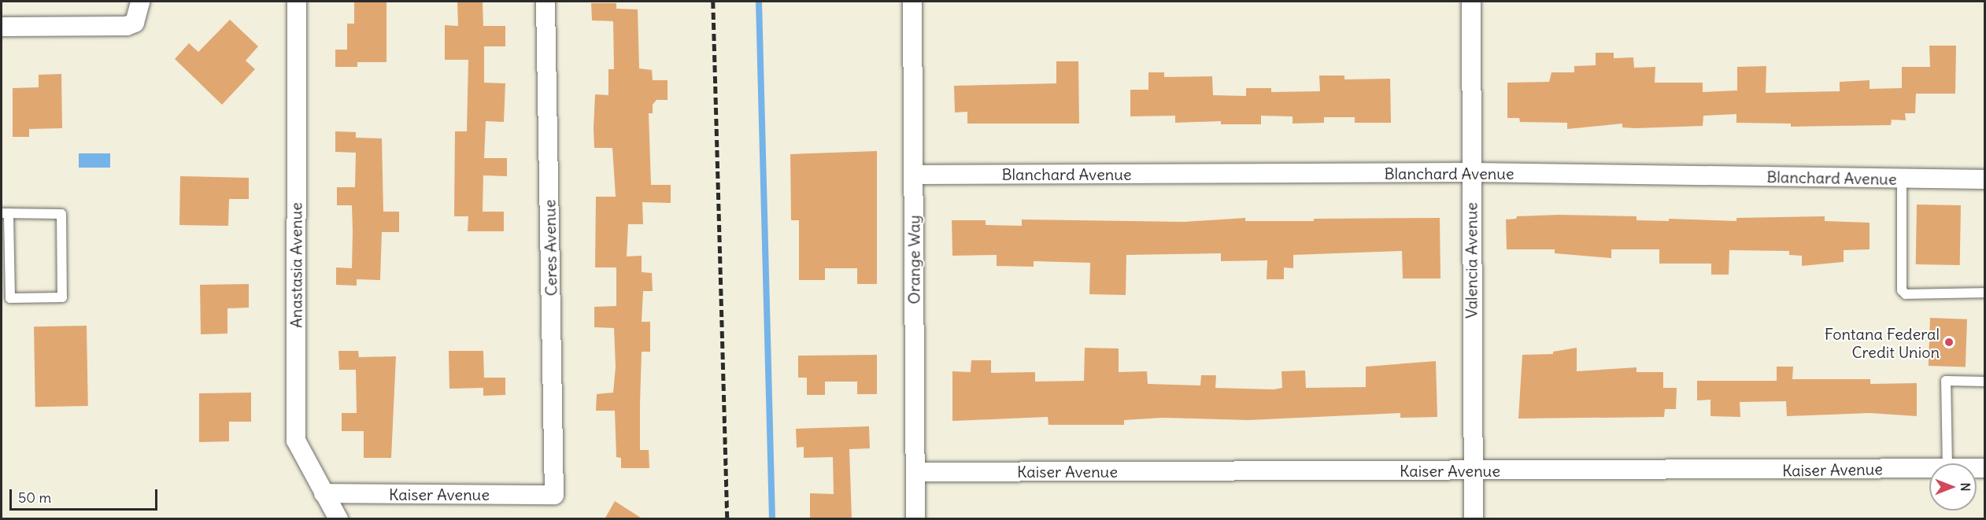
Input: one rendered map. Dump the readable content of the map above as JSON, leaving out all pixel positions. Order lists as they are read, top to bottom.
{
  "streets": {
    "street": [
      "Blanchard Avenue",
      "Ceres Avenue",
      "Orange Way",
      "Valencia Avenue",
      "Anastasia Avenue",
      "Kaiser Avenue"
    ]
  },
  "crossings": [
    ["Blanchard Avenue", "Orange Way"],
    ["Blanchard Avenue", "Valencia Avenue"],
    ["Ceres Avenue", "Kaiser Avenue"],
    ["Orange Way", "Kaiser Avenue"],
    ["Valencia Avenue", "Kaiser Avenue"],
    ["Anastasia Avenue", "Kaiser Avenue"]
  ],
  "places": ["Fontana Federal Credit Union"],
  "scale_bar": "50 m",
  "north": "right"
}
